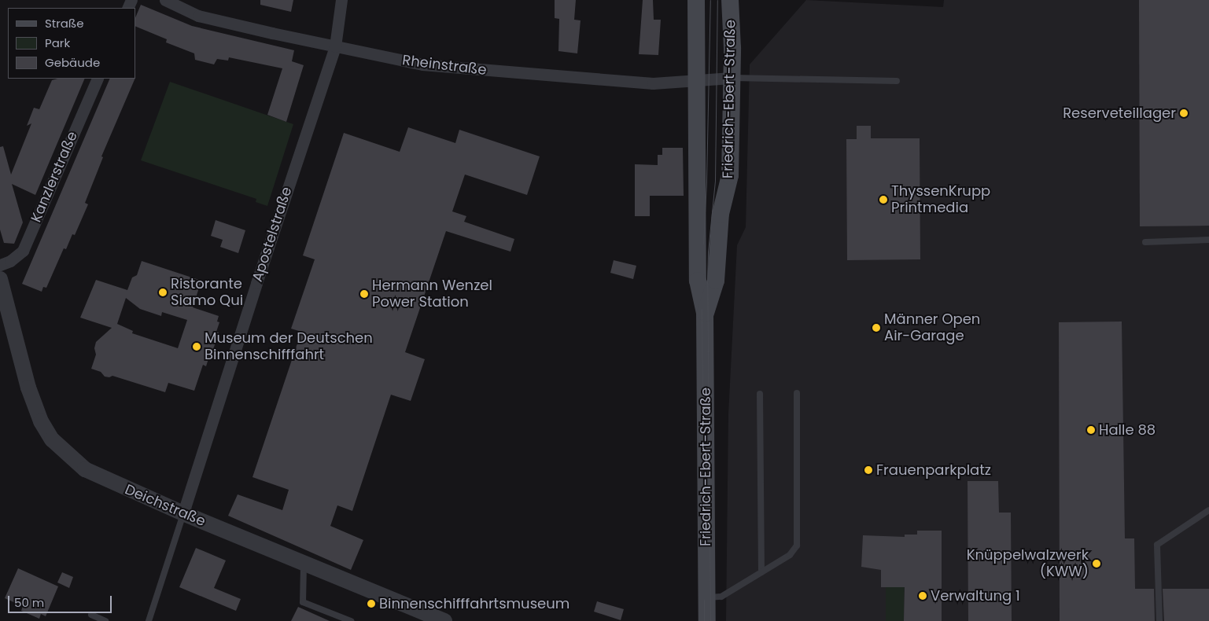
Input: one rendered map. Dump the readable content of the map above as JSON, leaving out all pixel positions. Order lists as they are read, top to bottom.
{
  "streets": {
    "main road": ["Friedrich-Ebert-Straße"],
    "street": [
      "Rheinstraße",
      "Kanzlerstraße",
      "Apostelstraße",
      "Deichstraße"
    ]
  },
  "crossings": [
    ["Rheinstraße", "Friedrich-Ebert-Straße"],
    ["Rheinstraße", "Apostelstraße"],
    ["Apostelstraße", "Deichstraße"]
  ],
  "places": [
    "Reserveteillager",
    "ThyssenKrupp Printmedia",
    "Ristorante Siamo Qui",
    "Hermann Wenzel Power Station",
    "Männer Open Air-Garage",
    "Museum der Deutschen Binnenschifffahrt",
    "Halle 88",
    "Frauenparkplatz",
    "Knüppelwalzwerk (KWW)",
    "Verwaltung 1",
    "Binnenschifffahrtsmuseum"
  ],
  "legend": ["Straße", "Park", "Gebäude"],
  "scale_bar": "50 m"
}
